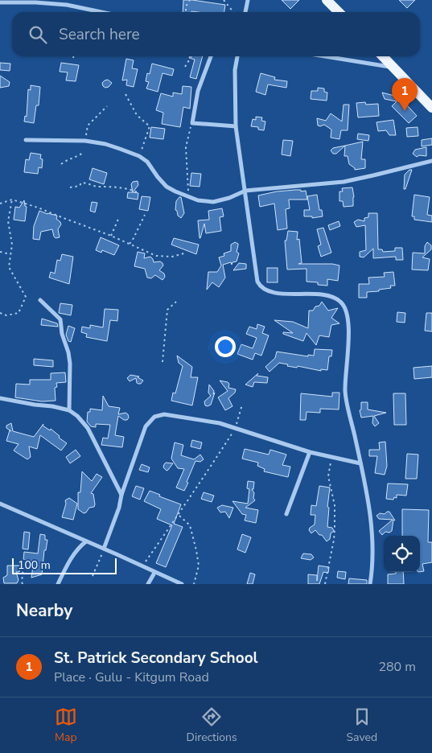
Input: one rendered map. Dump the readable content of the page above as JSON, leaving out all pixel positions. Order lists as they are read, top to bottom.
{
  "scale_bar": "100 m",
  "page": {
    "search": "Search here",
    "pins": "1",
    "scale": "100 m",
    "heading": "Nearby",
    "list": [
      {
        "mark": "1",
        "name": "St. Patrick Secondary School",
        "note": "Place · Gulu - Kitgum Road",
        "value": "280 m"
      }
    ],
    "nav": ["Map", "Directions", "Saved"]
  }
}
